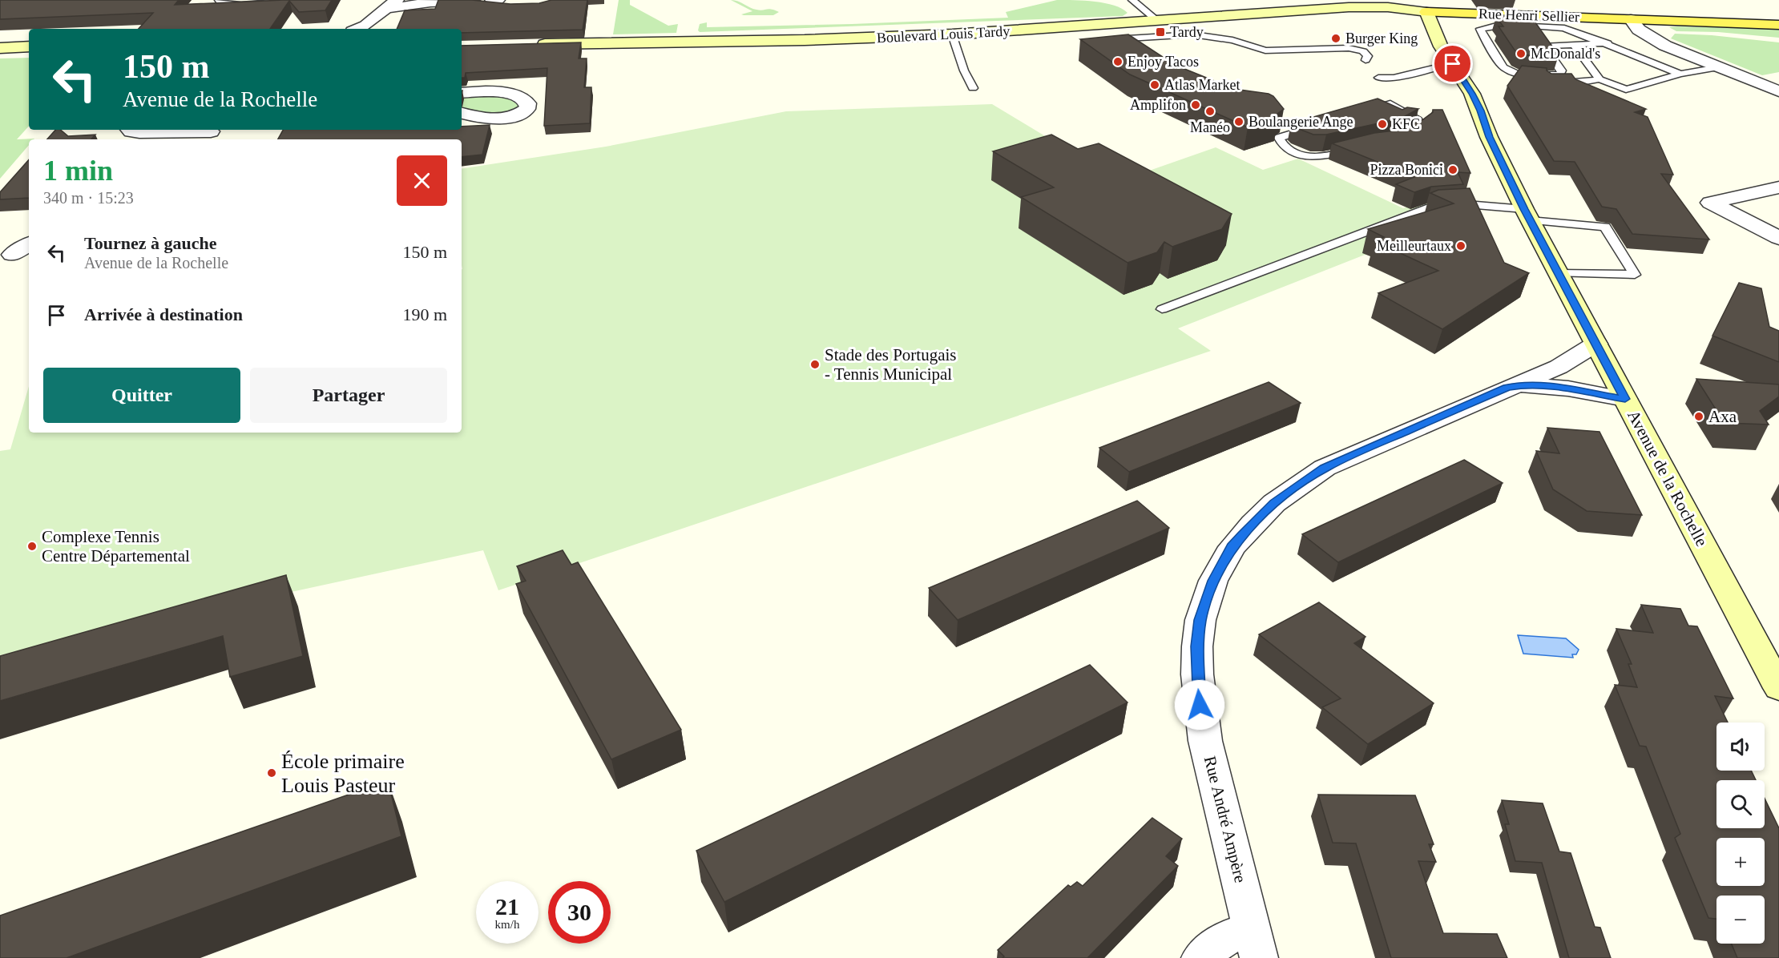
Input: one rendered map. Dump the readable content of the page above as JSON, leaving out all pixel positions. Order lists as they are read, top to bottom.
{
  "streets": {
    "main road": ["Rue Henri Sellier"],
    "street": ["Boulevard Louis Tardy", "Avenue de la Rochelle", "Rue André Ampère"]
  },
  "crossings": [
    ["Rue Henri Sellier", "Boulevard Louis Tardy"],
    ["Rue Henri Sellier", "Avenue de la Rochelle"],
    ["Boulevard Louis Tardy", "Avenue de la Rochelle"],
    ["Avenue de la Rochelle", "Rue André Ampère"]
  ],
  "places": {
    "transit": ["Tardy"],
    "other": [
      "Burger King",
      "McDonald's",
      "Enjoy Tacos",
      "Atlas Market",
      "Amplifon",
      "Manéo",
      "Boulangerie Ange",
      "KFC",
      "Pizza Bonici",
      "Meilleurtaux",
      "Stade des Portugais - Tennis Municipal",
      "Axa",
      "Complexe Tennis Centre Départemental",
      "École primaire Louis Pasteur"
    ]
  },
  "page": {
    "turn": ["150 m", "Avenue de la Rochelle"],
    "heading": ["1 min", "340 m · 15:23"],
    "list": [
      {
        "name": "Tournez à gauche",
        "note": "Avenue de la Rochelle",
        "value": "150 m"
      },
      {
        "name": "Arrivée à destination",
        "value": "190 m"
      }
    ],
    "buttons": ["Quitter", "Partager"],
    "map_buttons": ["+", "−"],
    "speed": "21 km/h",
    "limit": "30"
  }
}
